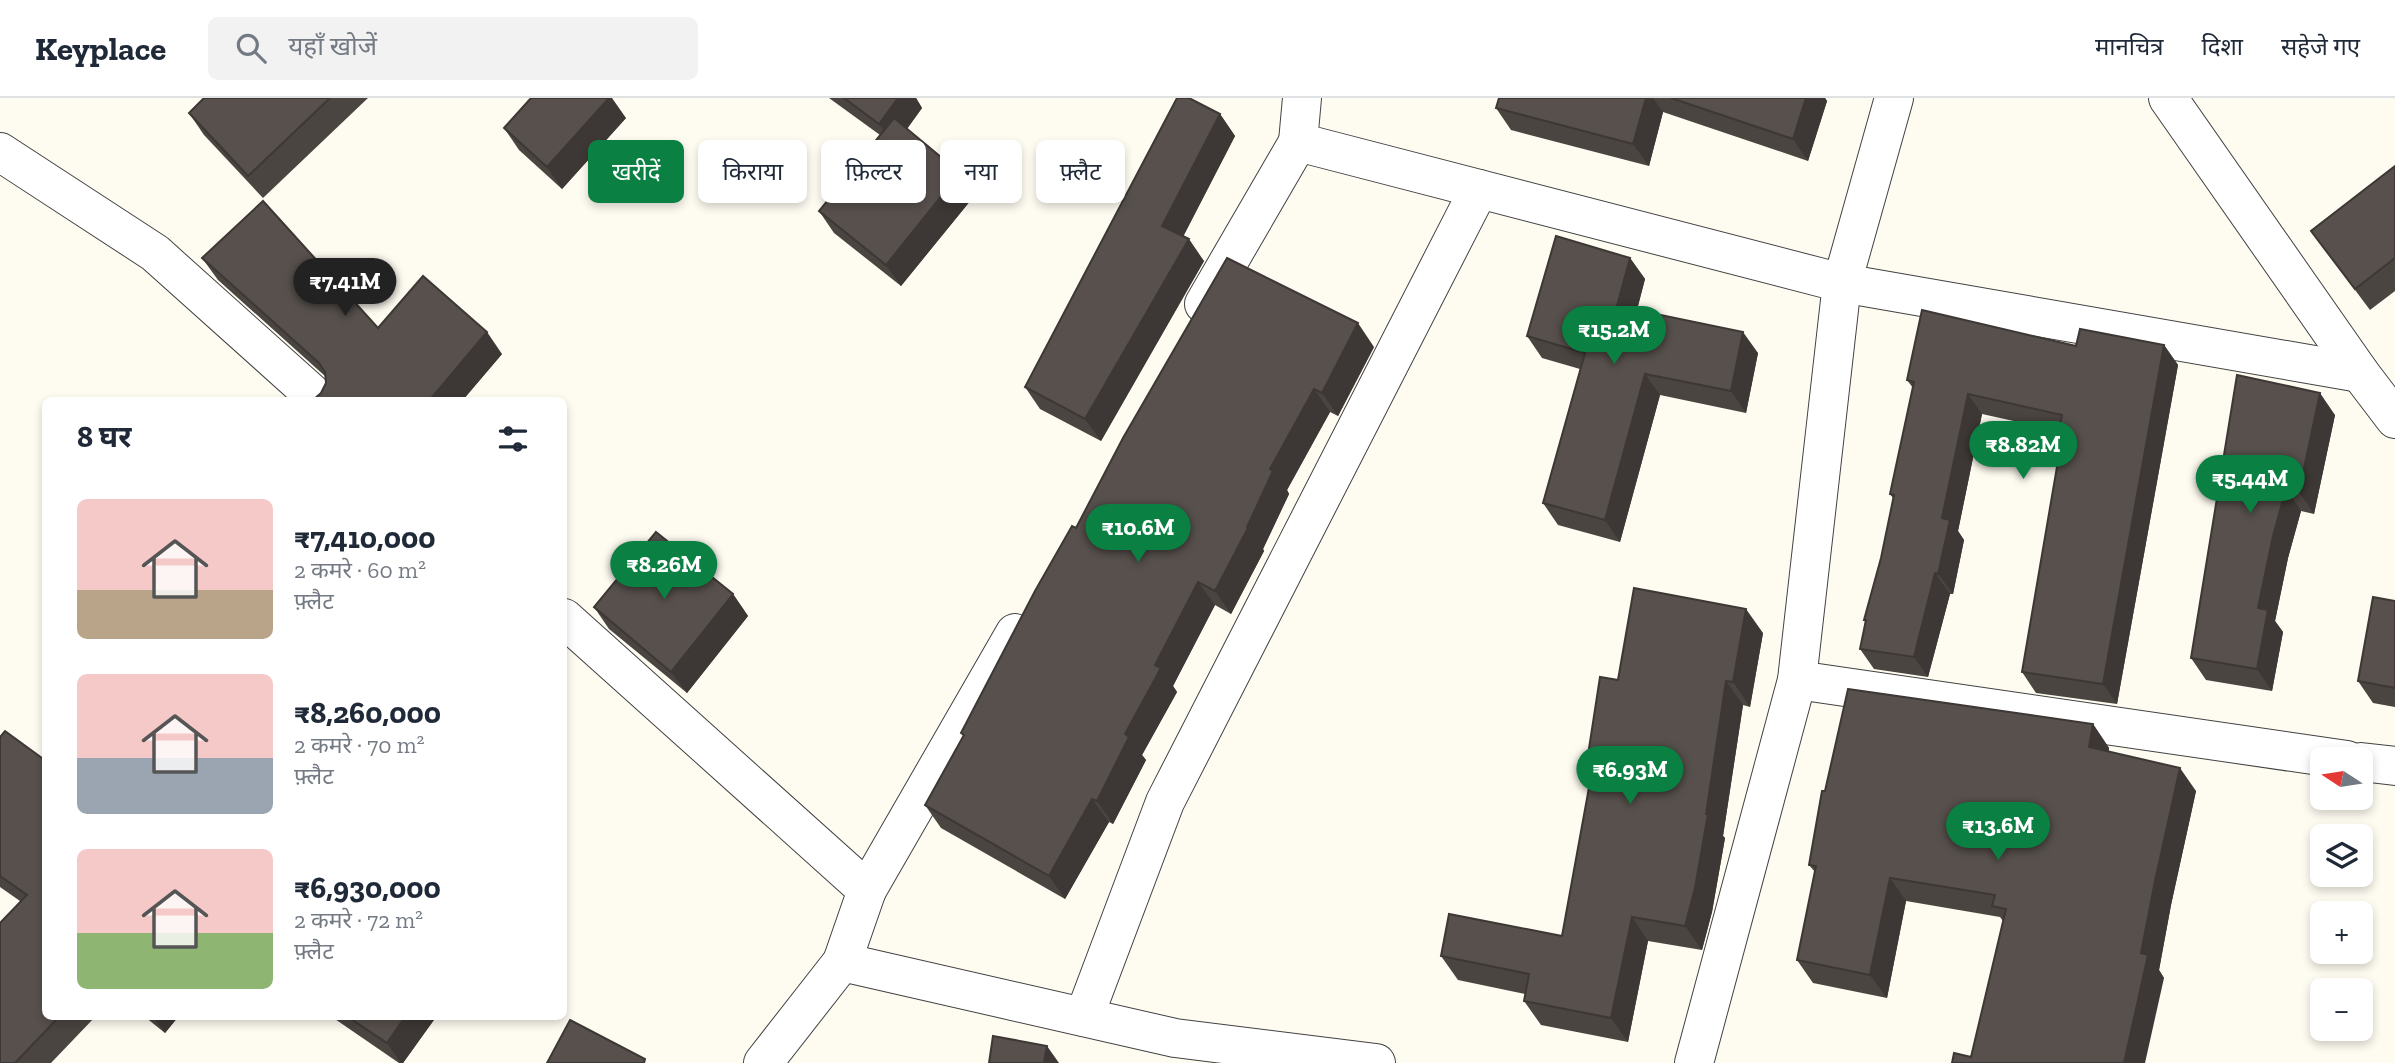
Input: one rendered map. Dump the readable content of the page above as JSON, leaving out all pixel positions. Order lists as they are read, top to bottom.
{
  "north": "left",
  "page": {
    "header": "Keyplace",
    "search": "यहाँ खोजें",
    "nav": ["मानचित्र", "दिशा", "सहेजे गए"],
    "chip": [
      "खरीदें",
      "किराया",
      "फ़िल्टर",
      "नया",
      "फ़्लैट"
    ],
    "price": [
      "₹7.41M",
      "₹15.2M",
      "₹8.82M",
      "₹5.44M",
      "₹10.6M",
      "₹8.26M",
      "₹6.93M",
      "₹13.6M"
    ],
    "heading": "8 घर",
    "list": [
      {
        "name": "₹7,410,000",
        "note": "2 कमरे · 60 m² · फ़्लैट"
      },
      {
        "name": "₹8,260,000",
        "note": "2 कमरे · 70 m² · फ़्लैट"
      },
      {
        "name": "₹6,930,000",
        "note": "2 कमरे · 72 m² · फ़्लैट"
      }
    ],
    "map_buttons": ["+", "−"]
  }
}
